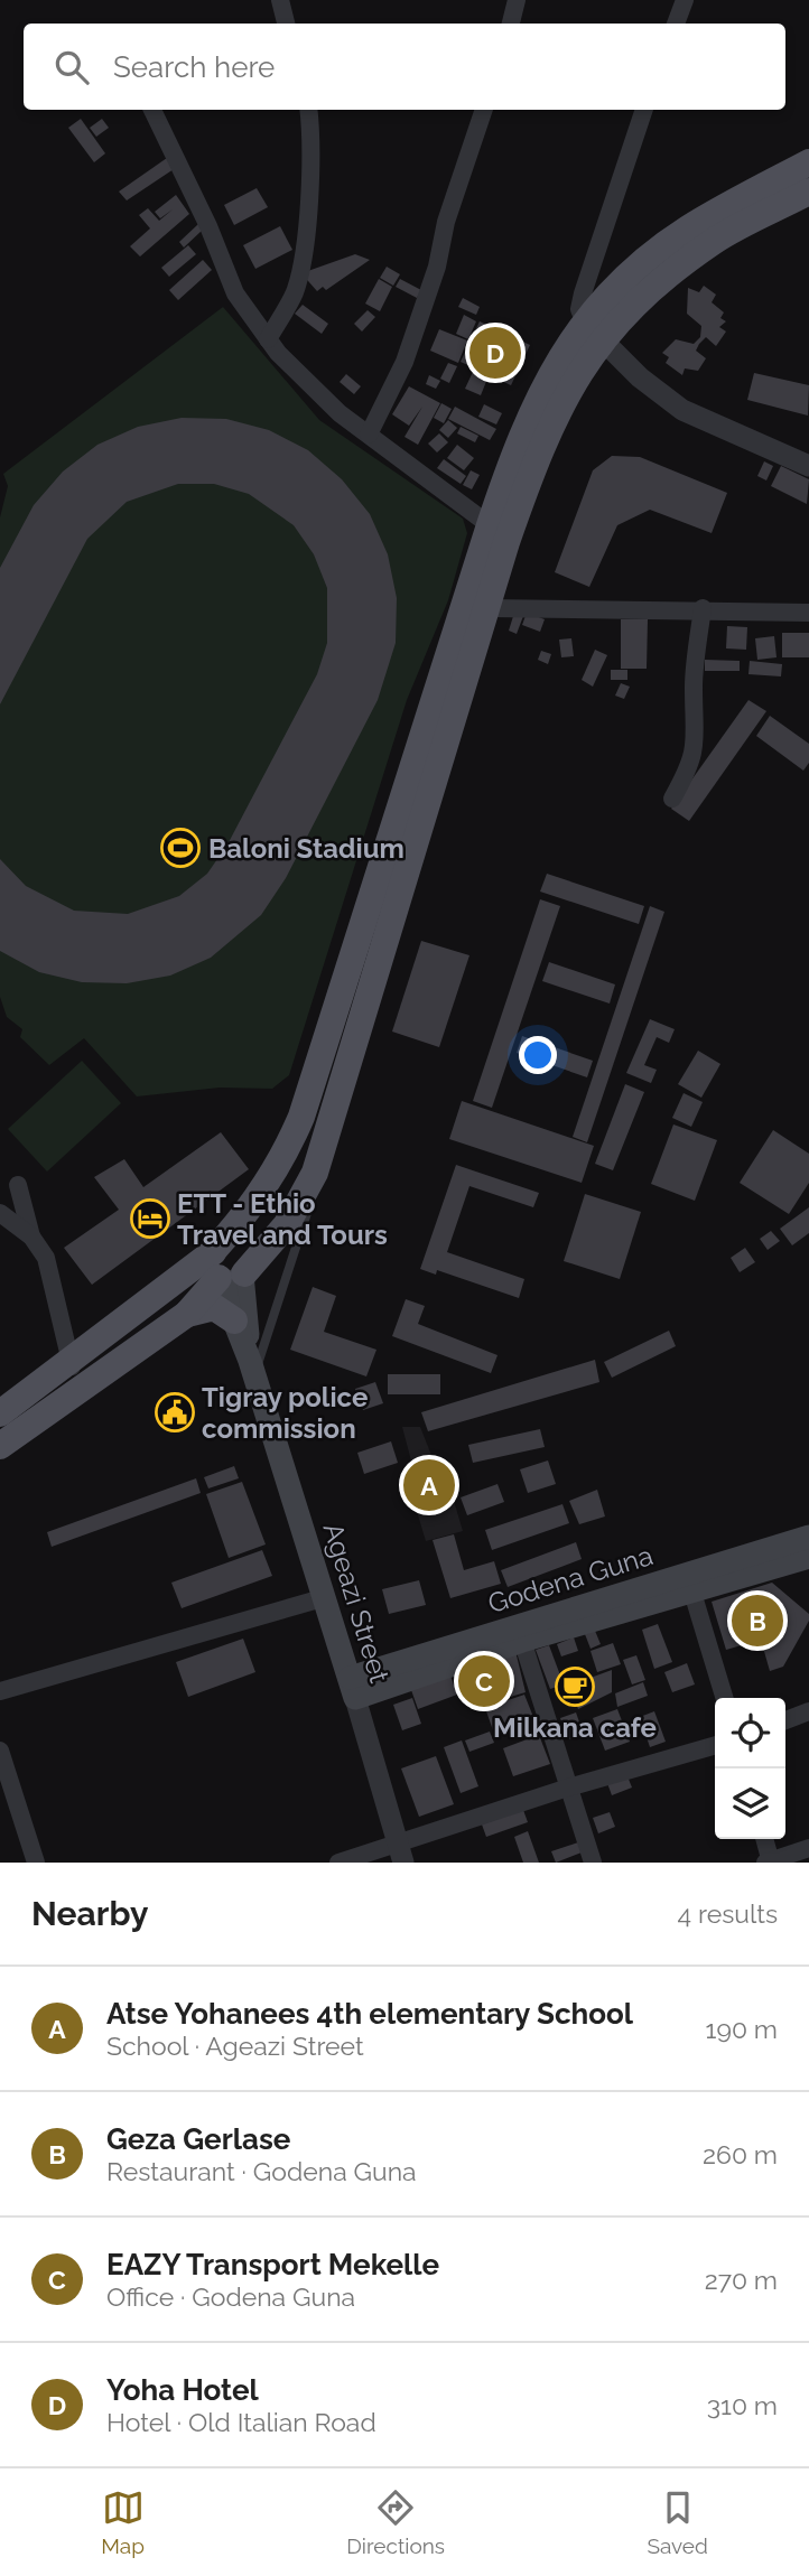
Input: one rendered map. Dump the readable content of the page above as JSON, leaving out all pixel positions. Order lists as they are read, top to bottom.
{
  "streets": {
    "main road": ["Godena Guna", "Ageazi Street"]
  },
  "crossings": [
    ["Godena Guna", "Ageazi Street"]
  ],
  "places": {
    "sports": ["Baloni Stadium"],
    "hotel": ["ETT - Ethio Travel and Tours"],
    "public building": ["Tigray police commission"],
    "cafe": ["Milkana cafe"]
  },
  "page": {
    "search": "Search here",
    "pins": [
      "D",
      "A",
      "B",
      "C"
    ],
    "heading": ["Nearby", "4 results"],
    "list": [
      {
        "mark": "A",
        "name": "Atse Yohanees 4th elementary School",
        "note": "School · Ageazi Street",
        "value": "190 m"
      },
      {
        "mark": "B",
        "name": "Geza Gerlase",
        "note": "Restaurant · Godena Guna",
        "value": "260 m"
      },
      {
        "mark": "C",
        "name": "EAZY Transport Mekelle",
        "note": "Office · Godena Guna",
        "value": "270 m"
      },
      {
        "mark": "D",
        "name": "Yoha Hotel",
        "note": "Hotel · Old Italian Road",
        "value": "310 m"
      }
    ],
    "nav": ["Map", "Directions", "Saved"]
  }
}
